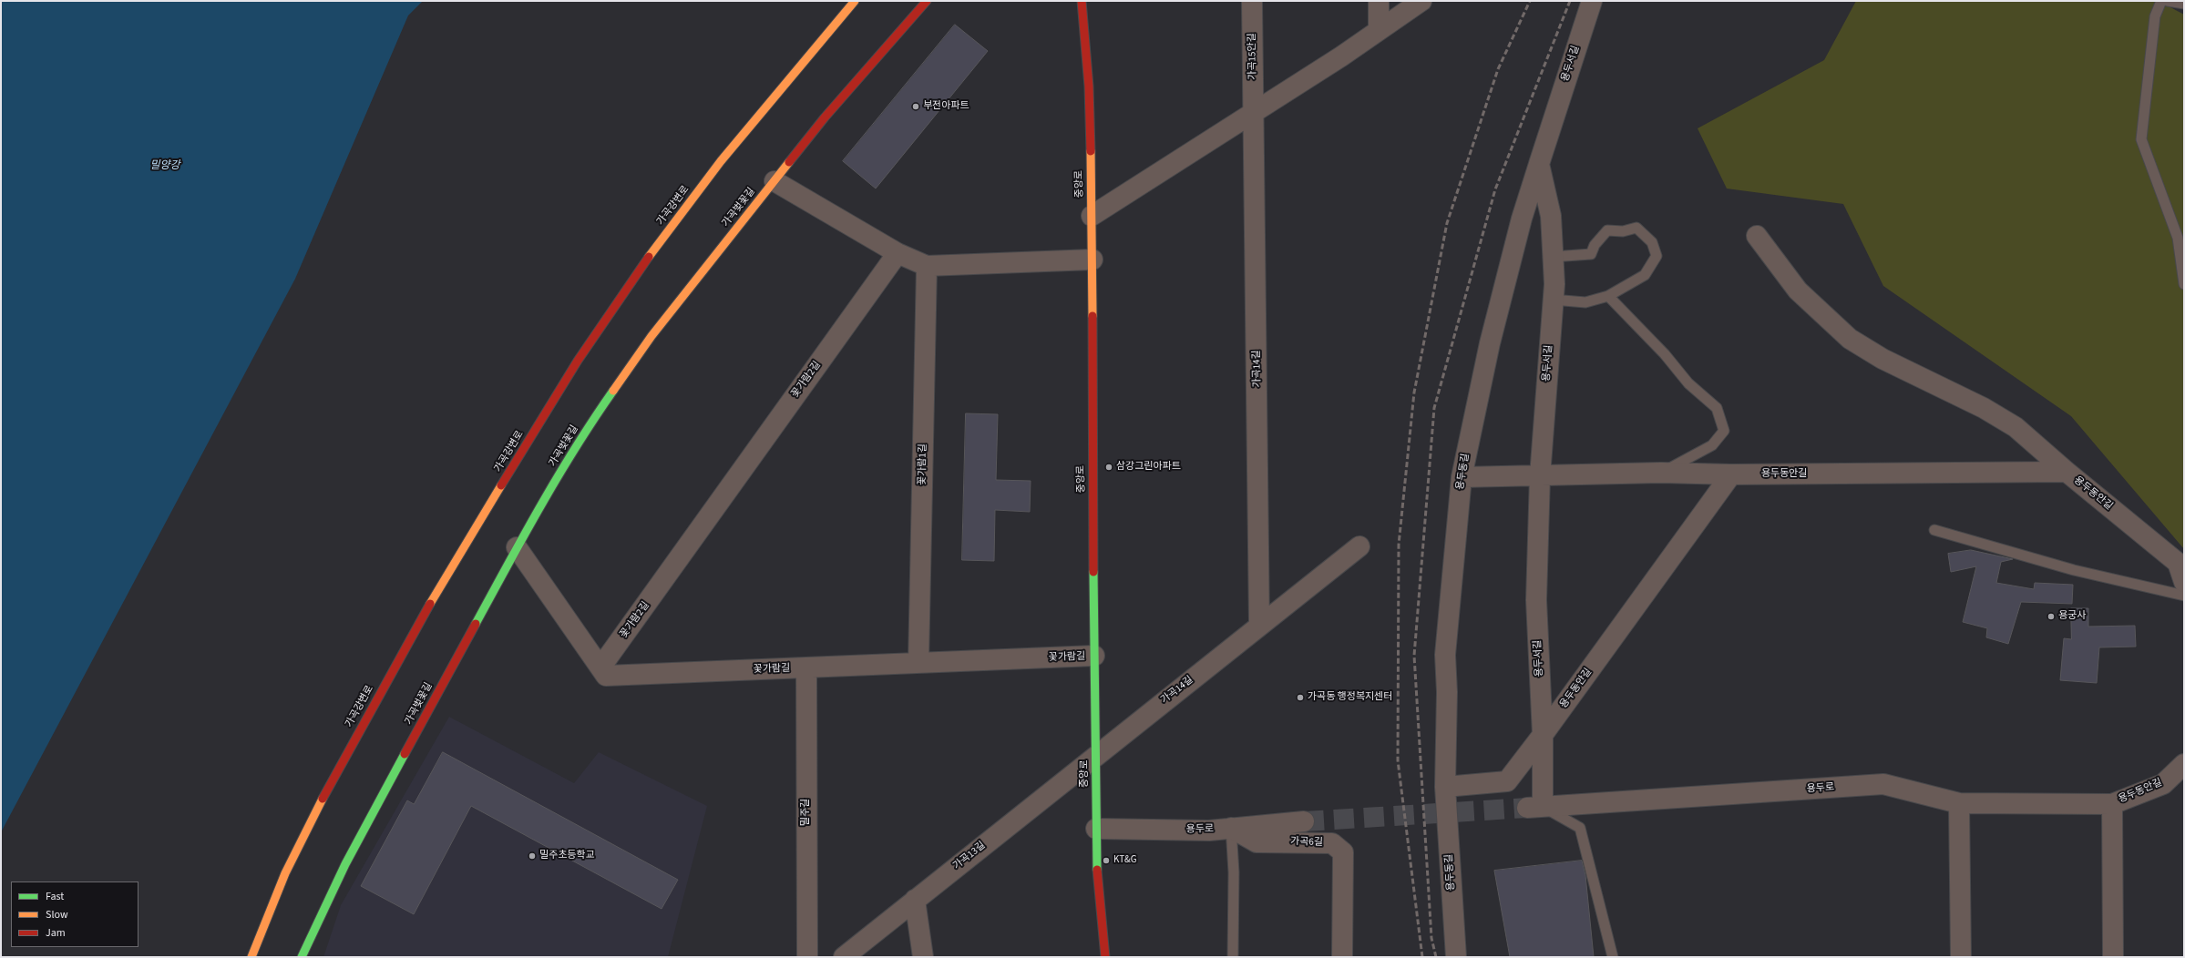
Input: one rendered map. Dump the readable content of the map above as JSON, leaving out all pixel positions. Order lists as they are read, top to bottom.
{
  "streets": {
    "main road": ["중앙로", "가곡강변로", "가곡벚꽃길"],
    "street": [
      "가곡15안길",
      "용두서길",
      "가곡14길",
      "꽃가람2길",
      "꽃가람1길",
      "용두동길",
      "용두동안길",
      "꽃가람길",
      "용두로",
      "밀주길",
      "가곡6길",
      "가곡13길"
    ]
  },
  "crossings": [
    ["가곡15안길", "가곡14길"],
    ["용두서길", "용두동길"],
    ["용두서길", "용두동안길"],
    ["중앙로", "가곡14길"],
    ["중앙로", "꽃가람길"],
    ["중앙로", "용두로"],
    ["중앙로", "가곡13길"],
    ["가곡벚꽃길", "꽃가람길"],
    ["가곡14길", "가곡13길"],
    ["꽃가람2길", "꽃가람길"],
    ["꽃가람1길", "꽃가람길"],
    ["용두동안길", "용두로"],
    ["꽃가람길", "밀주길"],
    ["용두로", "가곡6길"]
  ],
  "water": ["밀양강"],
  "places": [
    "부전아파트",
    "삼강그린아파트",
    "용궁사",
    "가곡동 행정복지센터",
    "밀주초등학교",
    "KT&G"
  ],
  "legend": ["Fast", "Slow", "Jam"]
}
